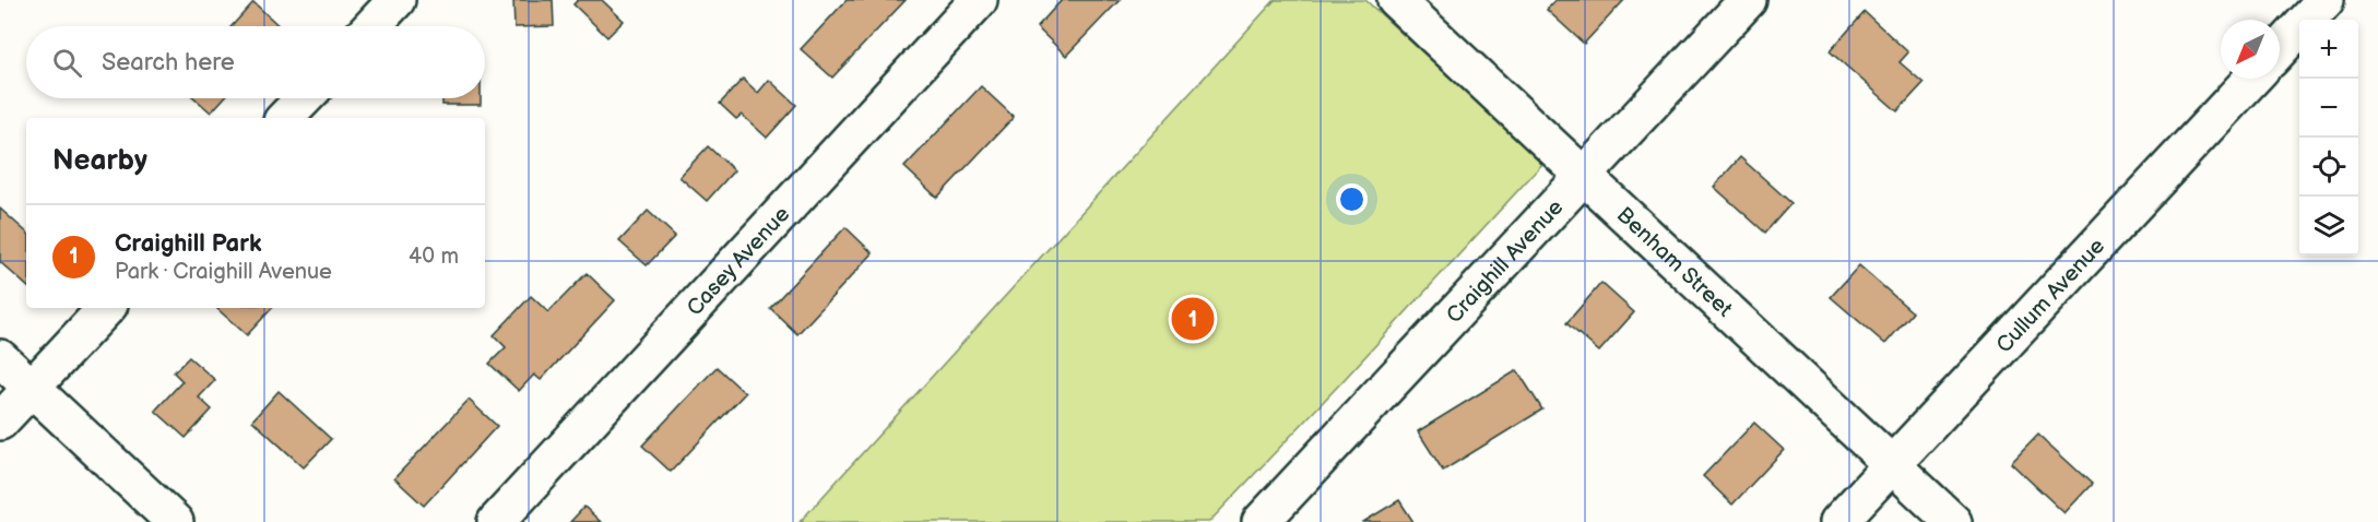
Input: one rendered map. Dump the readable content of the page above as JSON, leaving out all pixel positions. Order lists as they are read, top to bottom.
{
  "streets": {
    "street": [
      "Casey Avenue",
      "Craighill Avenue",
      "Benham Street",
      "Cullum Avenue"
    ]
  },
  "crossings": [
    ["Craighill Avenue", "Benham Street"],
    ["Benham Street", "Cullum Avenue"]
  ],
  "north": "bottom left",
  "page": {
    "map_buttons": ["+", "−"],
    "search": "Search here",
    "heading": "Nearby",
    "list": [
      {
        "mark": "1",
        "name": "Craighill Park",
        "note": "Park · Craighill Avenue",
        "value": "40 m"
      }
    ],
    "pins": "1"
  }
}
